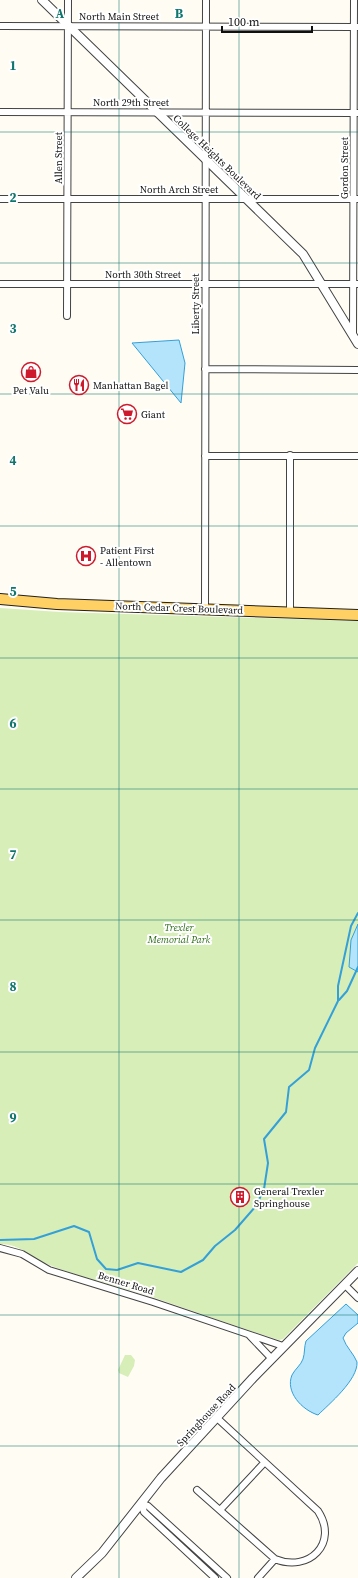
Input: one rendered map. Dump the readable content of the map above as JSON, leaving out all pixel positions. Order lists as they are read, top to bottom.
{
  "streets": {
    "main road": ["North Cedar Crest Boulevard"],
    "street": [
      "North Main Street",
      "North 29th Street",
      "College Heights Boulevard",
      "Allen Street",
      "Gordon Street",
      "North Arch Street",
      "North 30th Street",
      "Liberty Street",
      "Benner Road",
      "Springhouse Road"
    ]
  },
  "crossings": [
    ["North Main Street", "College Heights Boulevard"],
    ["North Main Street", "Allen Street"],
    ["North Main Street", "Gordon Street"],
    ["North Main Street", "Liberty Street"],
    ["North 29th Street", "College Heights Boulevard"],
    ["North 29th Street", "Allen Street"],
    ["North 29th Street", "Gordon Street"],
    ["North 29th Street", "Liberty Street"],
    ["College Heights Boulevard", "Allen Street"],
    ["College Heights Boulevard", "Gordon Street"],
    ["College Heights Boulevard", "North Arch Street"],
    ["College Heights Boulevard", "North 30th Street"],
    ["College Heights Boulevard", "Liberty Street"],
    ["Allen Street", "North Arch Street"],
    ["Allen Street", "North 30th Street"],
    ["Gordon Street", "North Arch Street"],
    ["Gordon Street", "North 30th Street"],
    ["North Arch Street", "Liberty Street"],
    ["North 30th Street", "Liberty Street"],
    ["Liberty Street", "North Cedar Crest Boulevard"],
    ["Benner Road", "Springhouse Road"]
  ],
  "parks": ["Trexler Memorial Park"],
  "places": {
    "shop": ["Pet Valu"],
    "restaurant": ["Manhattan Bagel"],
    "supermarket": ["Giant"],
    "hospital": ["Patient First - Allentown"],
    "building": ["General Trexler Springhouse"]
  },
  "scale_bar": "100 m",
  "grid": {
    "columns": ["A", "B"],
    "rows": [
      "1",
      "2",
      "3",
      "4",
      "5",
      "6",
      "7",
      "8",
      "9"
    ]
  }
}
